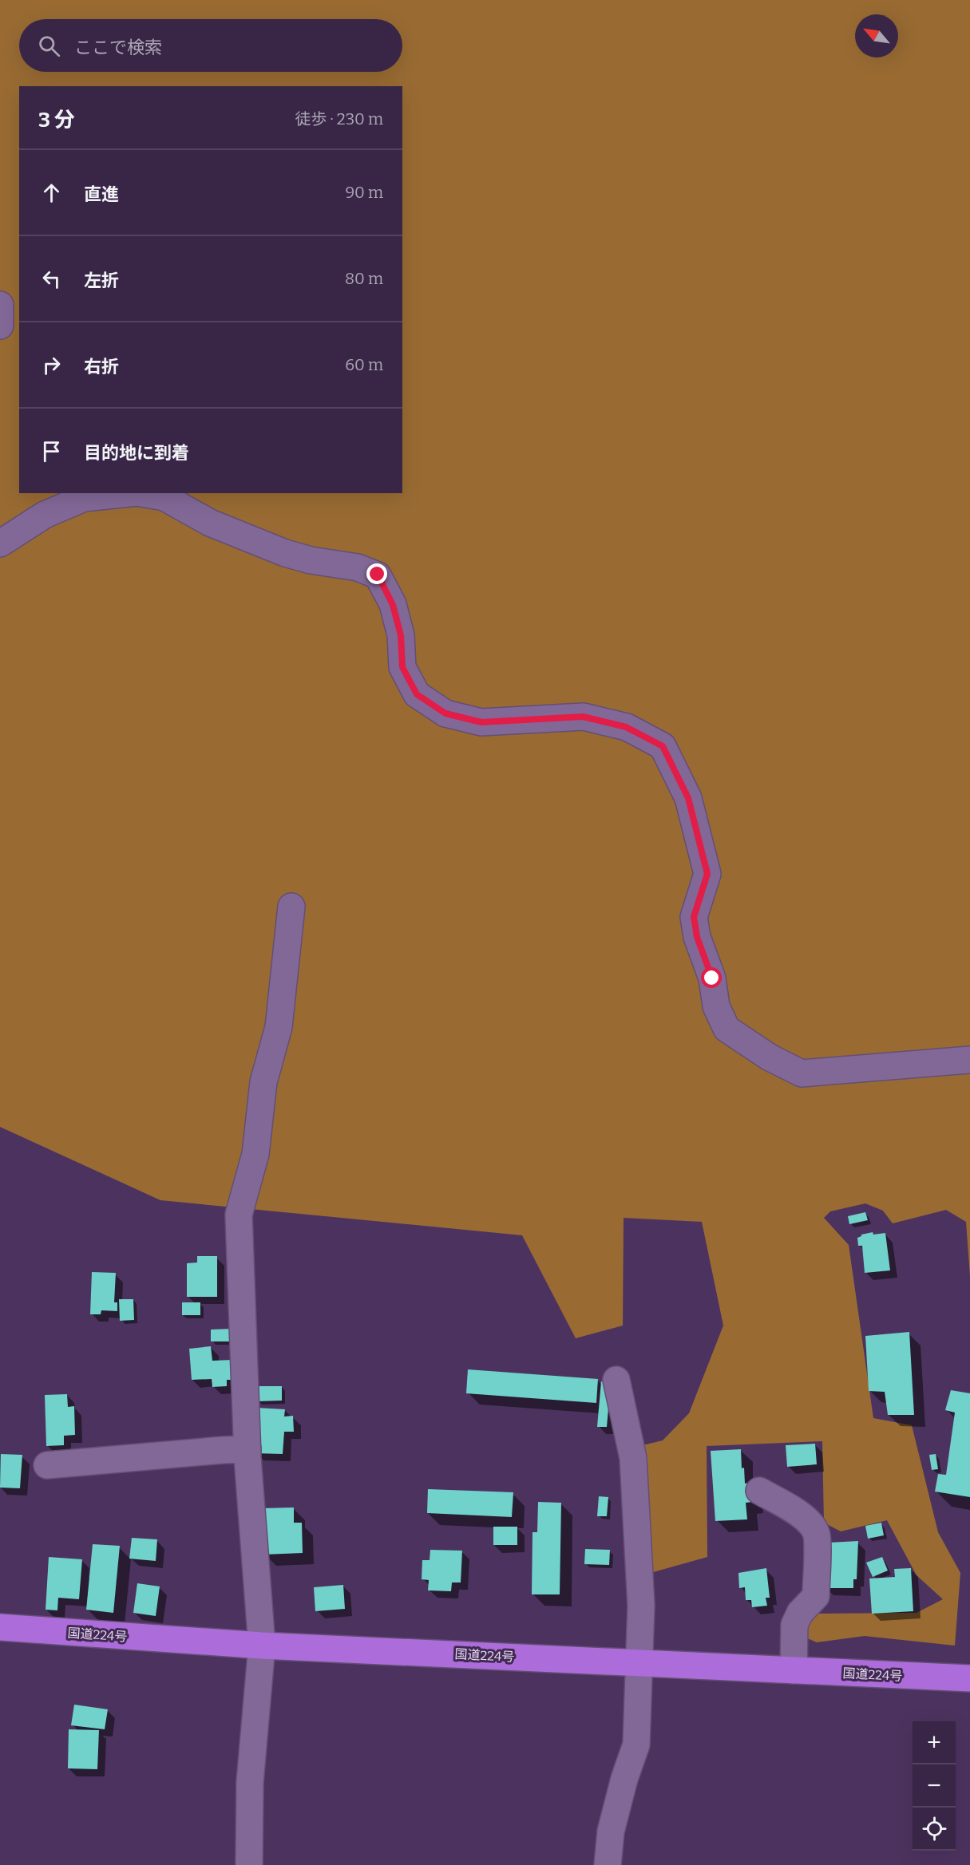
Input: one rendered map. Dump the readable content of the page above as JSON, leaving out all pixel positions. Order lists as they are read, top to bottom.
{
  "streets": {
    "highway": ["国道224号"]
  },
  "north": "top left",
  "page": {
    "search": "ここで検索",
    "heading": ["3 分", "徒歩 · 230 m"],
    "list": [
      ["直進", "90 m"],
      ["左折", "80 m"],
      ["右折", "60 m"],
      "目的地に到着"
    ],
    "map_buttons": ["+", "−"]
  }
}
